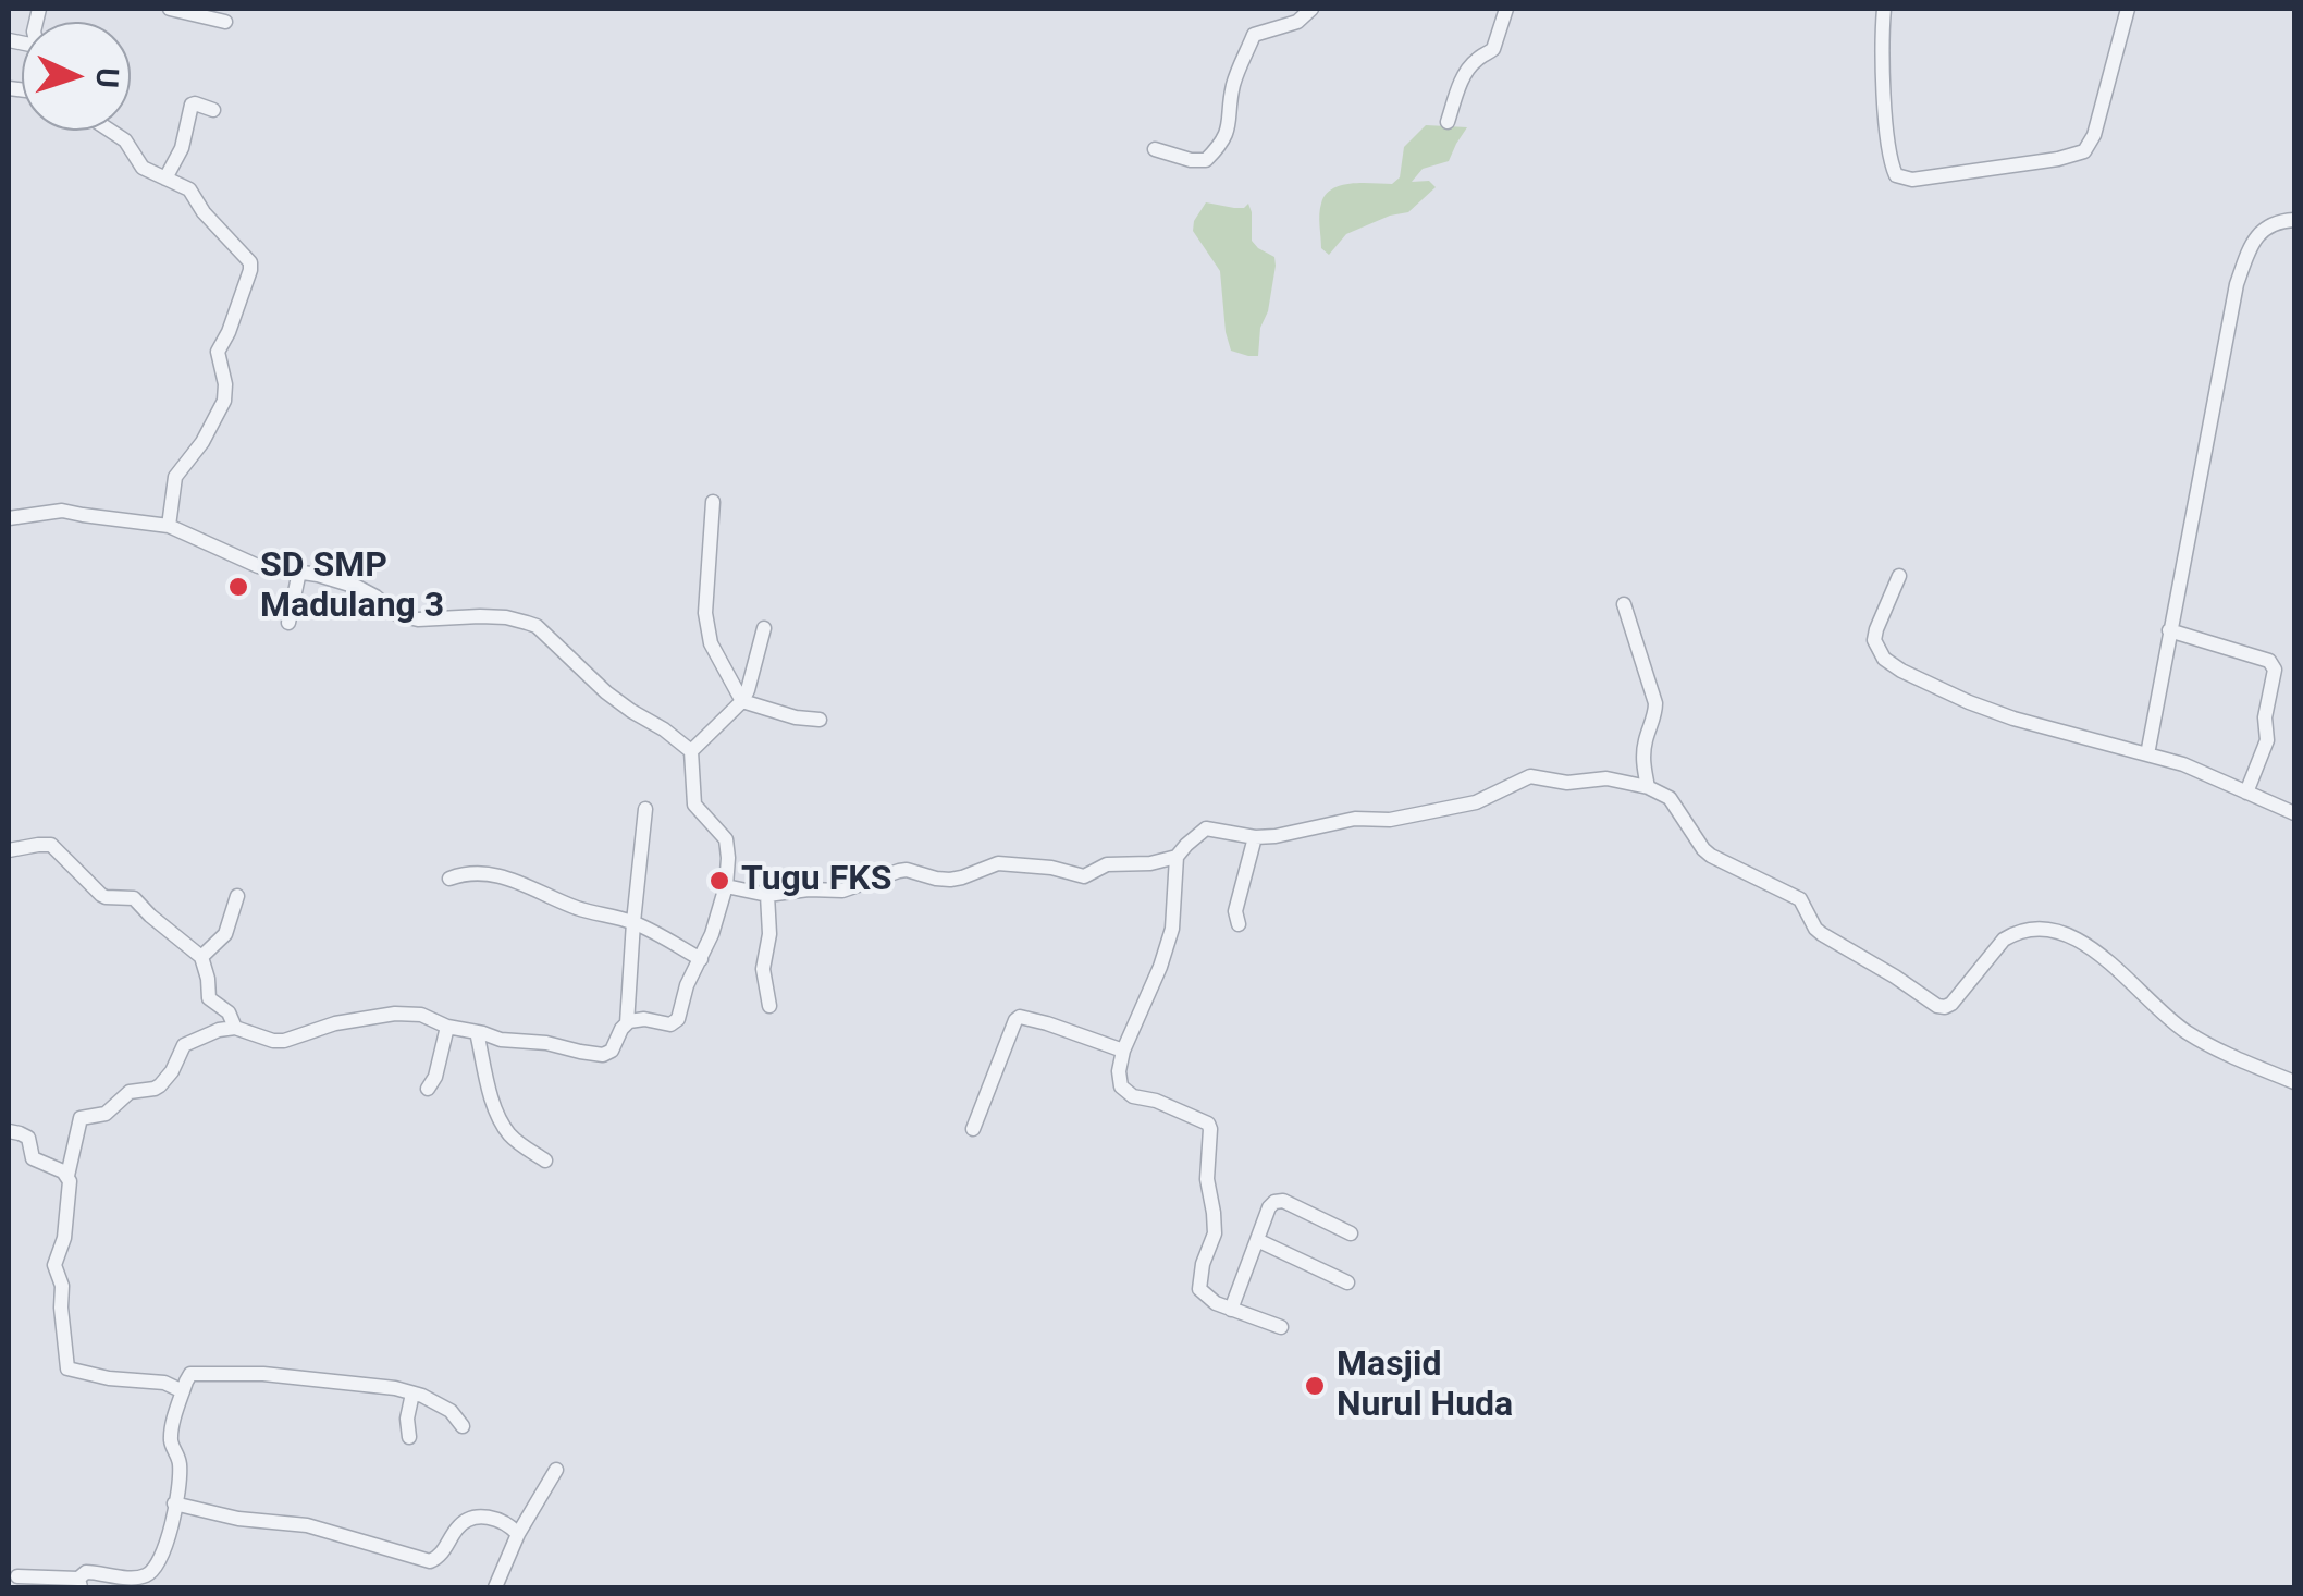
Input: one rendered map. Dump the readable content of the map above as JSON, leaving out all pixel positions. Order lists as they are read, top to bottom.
{
  "places": ["SD SMP Madulang 3", "Tugu FKS", "Masjid Nurul Huda"],
  "north": "right"
}
